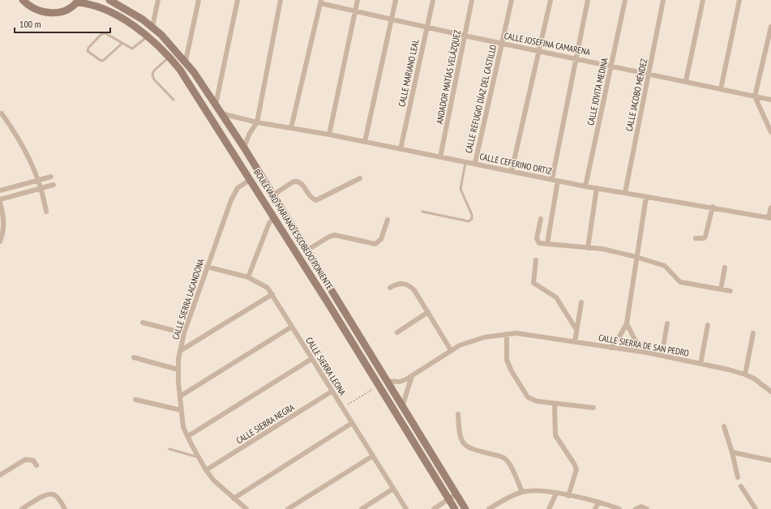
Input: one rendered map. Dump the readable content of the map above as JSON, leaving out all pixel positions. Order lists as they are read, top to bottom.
{
  "streets": {
    "street": [
      "CALLE JOSEFINA CAMARENA",
      "CALLE MARIANO LEAL",
      "ANDADOR MATÍAS VELÁZQUEZ",
      "CALLE JOVITA MEDINA",
      "CALLE JACOBO MÉNDEZ",
      "CALLE REFUGIO DÍAZ DEL CASTILLO",
      "CALLE CEFERINO ORTIZ",
      "BOULEVARD MARIANO ESCOBEDO PONIENTE",
      "CALLE SIERRA LACANDONA",
      "CALLE SIERRA DE SAN PEDRO",
      "CALLE SIERRA LEONA",
      "CALLE SIERRA NEGRA"
    ]
  },
  "crossings": [
    ["CALLE JOSEFINA CAMARENA", "CALLE MARIANO LEAL"],
    ["CALLE JOSEFINA CAMARENA", "ANDADOR MATÍAS VELÁZQUEZ"],
    ["CALLE JOSEFINA CAMARENA", "CALLE JOVITA MEDINA"],
    ["CALLE JOSEFINA CAMARENA", "CALLE JACOBO MÉNDEZ"],
    ["CALLE JOSEFINA CAMARENA", "CALLE REFUGIO DÍAZ DEL CASTILLO"],
    ["CALLE MARIANO LEAL", "CALLE CEFERINO ORTIZ"],
    ["ANDADOR MATÍAS VELÁZQUEZ", "CALLE CEFERINO ORTIZ"],
    ["CALLE JOVITA MEDINA", "CALLE CEFERINO ORTIZ"],
    ["CALLE JACOBO MÉNDEZ", "CALLE CEFERINO ORTIZ"],
    ["CALLE REFUGIO DÍAZ DEL CASTILLO", "CALLE CEFERINO ORTIZ"],
    ["CALLE CEFERINO ORTIZ", "BOULEVARD MARIANO ESCOBEDO PONIENTE"],
    ["BOULEVARD MARIANO ESCOBEDO PONIENTE", "CALLE SIERRA LACANDONA"],
    ["BOULEVARD MARIANO ESCOBEDO PONIENTE", "CALLE SIERRA DE SAN PEDRO"],
    ["CALLE SIERRA LACANDONA", "CALLE SIERRA LEONA"],
    ["CALLE SIERRA LACANDONA", "CALLE SIERRA NEGRA"],
    ["CALLE SIERRA LEONA", "CALLE SIERRA NEGRA"]
  ],
  "scale_bar": "100 m"
}
